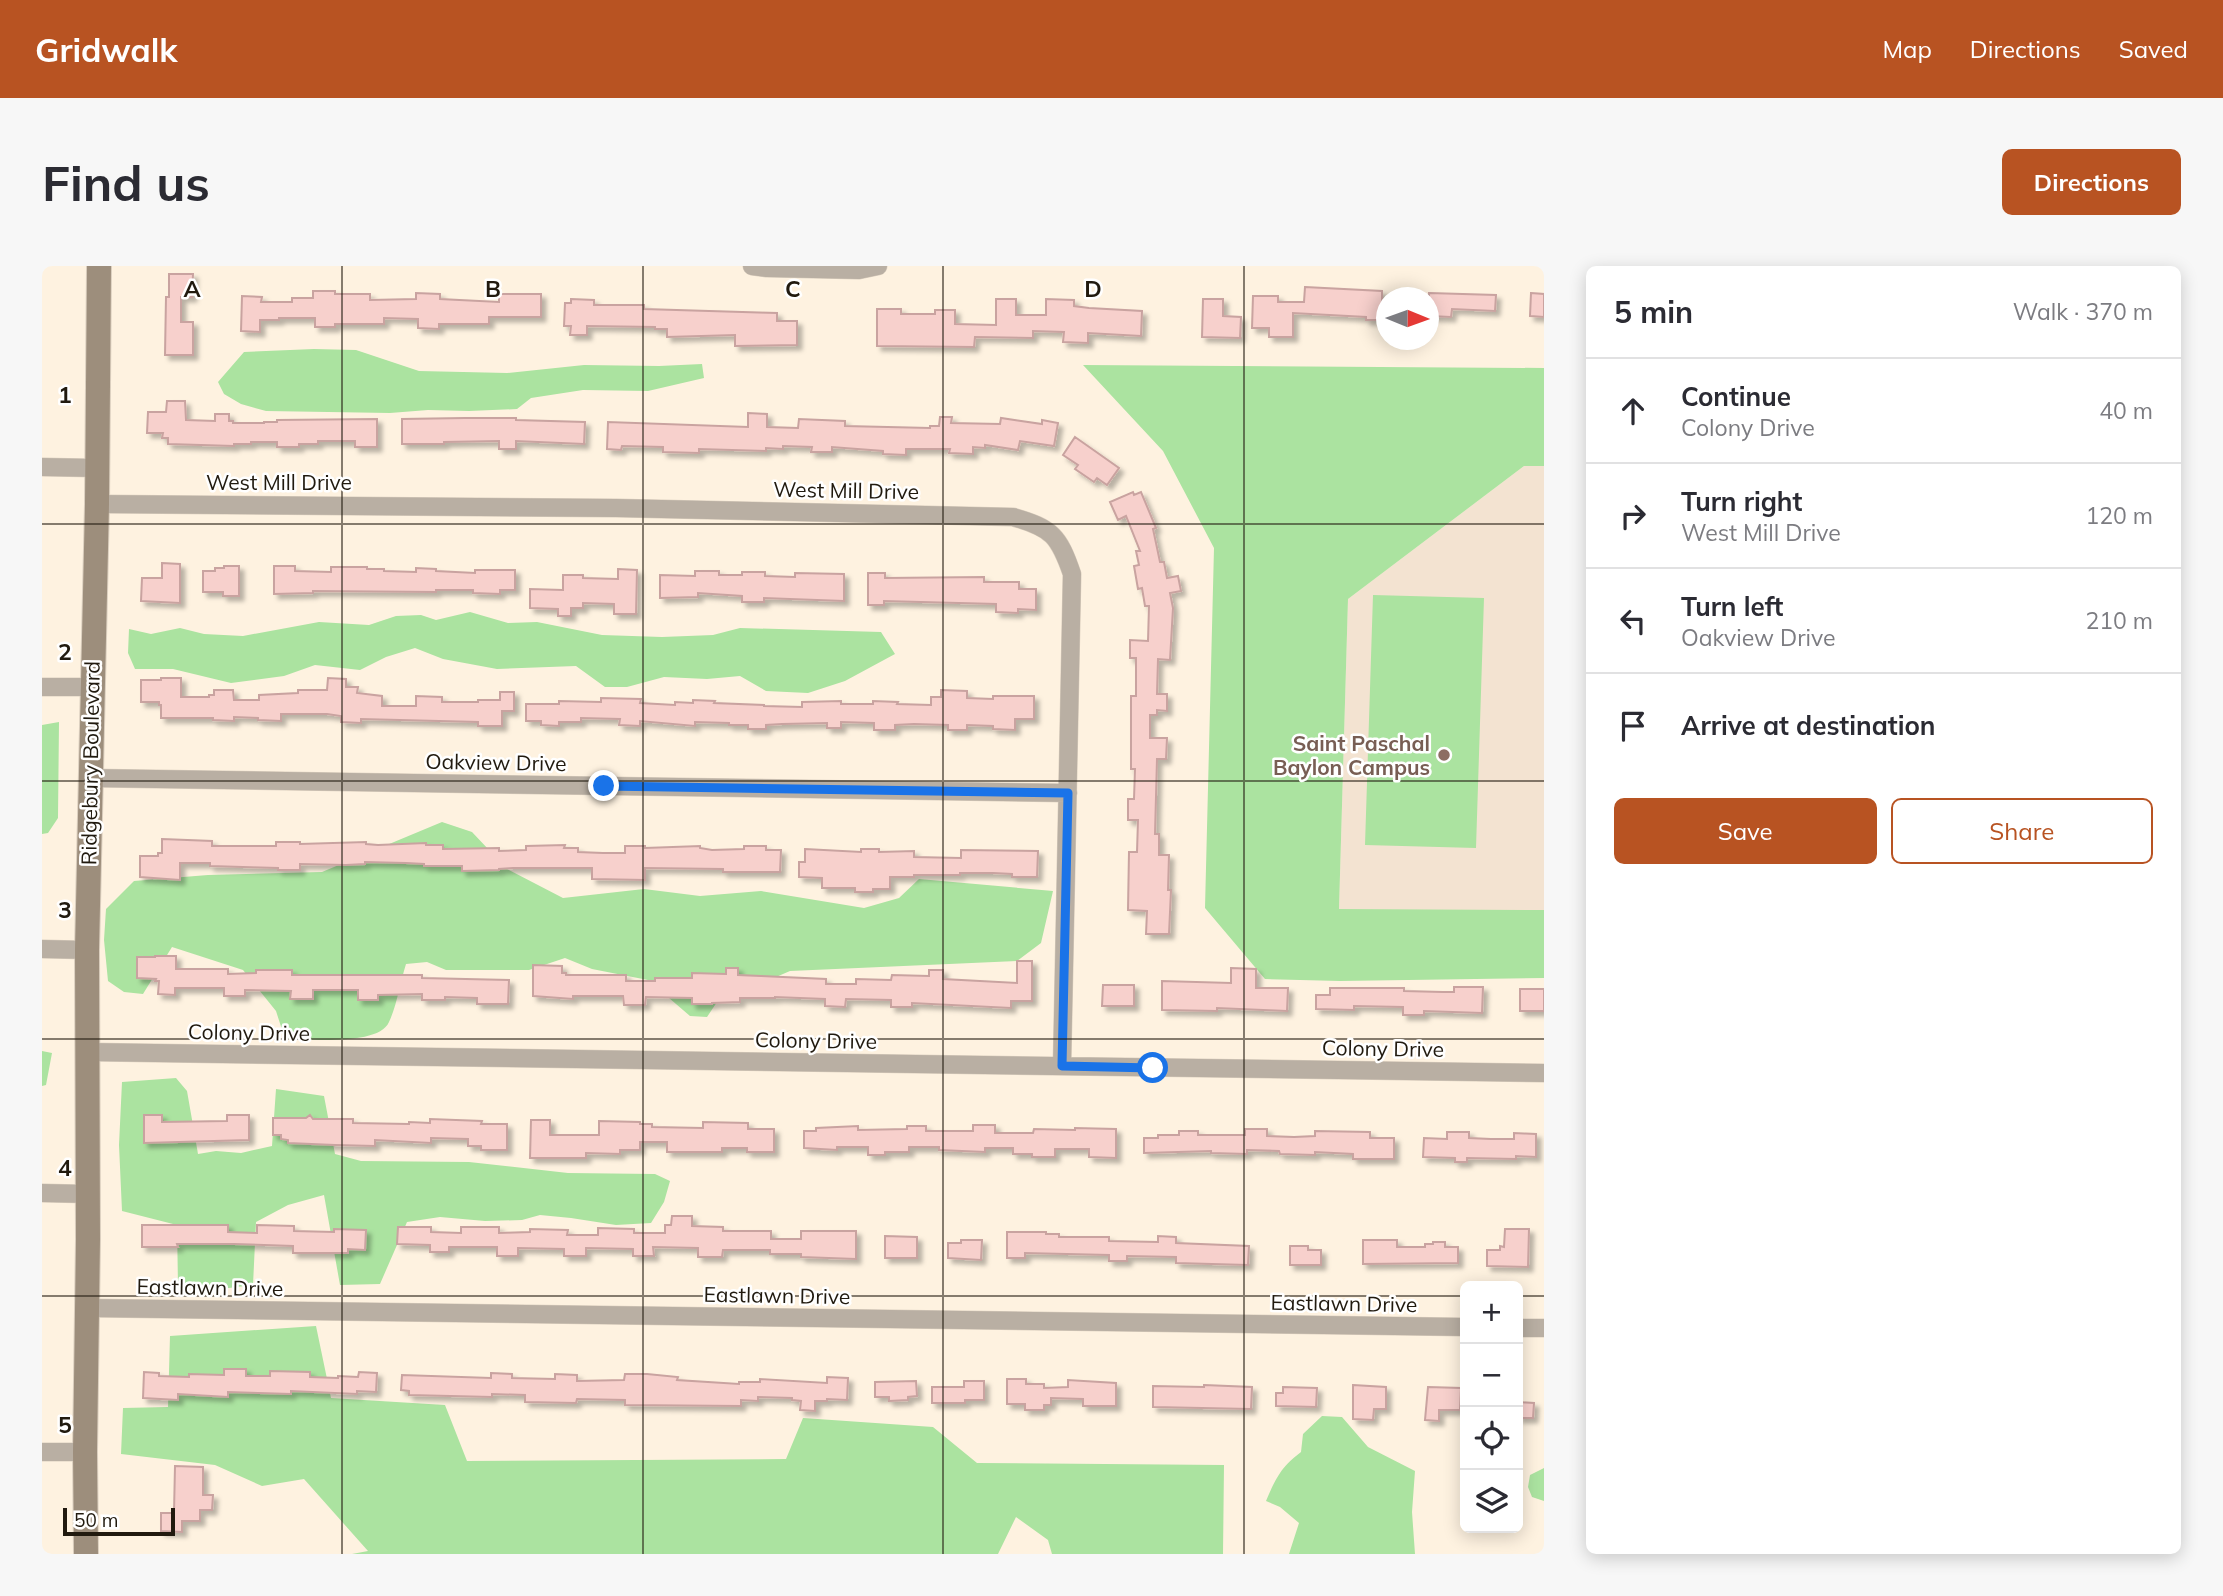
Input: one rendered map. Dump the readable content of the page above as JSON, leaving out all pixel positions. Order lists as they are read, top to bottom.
{
  "streets": {
    "street": [
      "West Mill Drive",
      "Oakview Drive",
      "Ridgebury Boulevard",
      "Colony Drive",
      "Eastlawn Drive"
    ]
  },
  "crossings": [
    ["West Mill Drive", "Oakview Drive"],
    ["West Mill Drive", "Ridgebury Boulevard"],
    ["West Mill Drive", "Colony Drive"],
    ["Oakview Drive", "Ridgebury Boulevard"],
    ["Ridgebury Boulevard", "Colony Drive"],
    ["Ridgebury Boulevard", "Eastlawn Drive"]
  ],
  "places": ["Saint Paschal Baylon Campus"],
  "scale_bar": "50 m",
  "north": "right",
  "page": {
    "header": "Gridwalk",
    "nav": ["Map", "Directions", "Saved"],
    "buttons": [
      "Directions",
      ["Save", "Share"]
    ],
    "title": "Find us",
    "heading": ["5 min", "Walk · 370 m"],
    "list": [
      ["Continue", "Colony Drive", "40 m"],
      ["Turn right", "West Mill Drive", "120 m"],
      ["Turn left", "Oakview Drive", "210 m"],
      "Arrive at destination"
    ],
    "map_buttons": ["+", "−"],
    "scale": "50 m"
  },
  "grid": {
    "columns": [
      "A",
      "B",
      "C",
      "D"
    ],
    "rows": [
      "1",
      "2",
      "3",
      "4",
      "5"
    ]
  }
}
